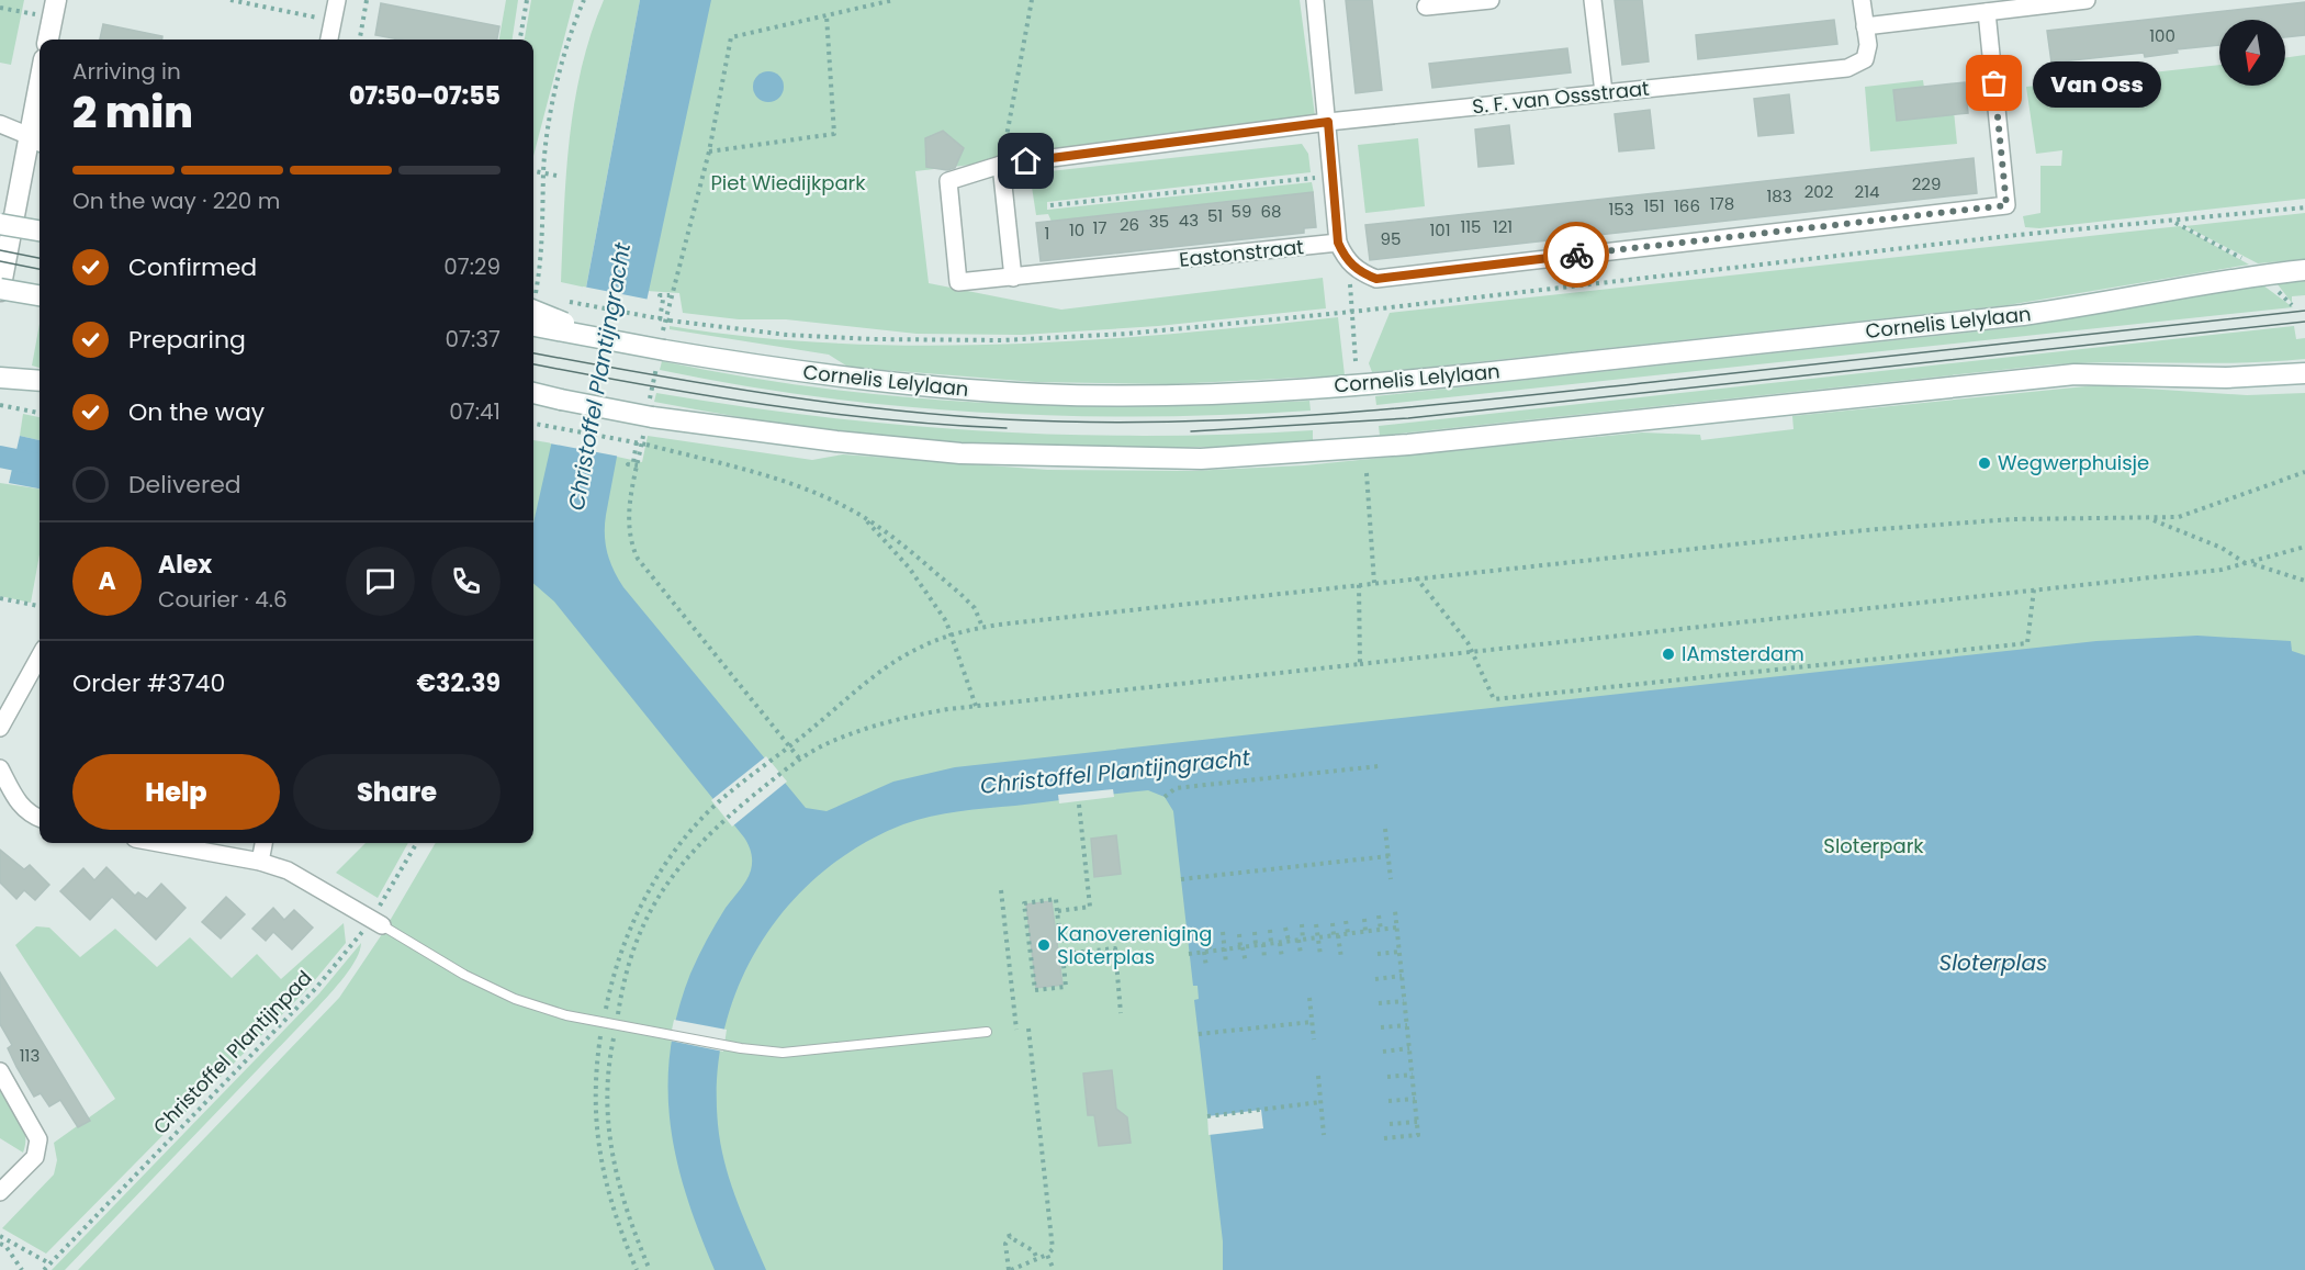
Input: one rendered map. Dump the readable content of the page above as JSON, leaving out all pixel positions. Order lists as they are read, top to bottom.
{
  "streets": {
    "main road": ["Cornelis Lelylaan"],
    "street": ["S. F. van Ossstraat", "Eastonstraat"],
    "path": ["Christoffel Plantijnpad"]
  },
  "crossings": [
    ["S. F. van Ossstraat", "Eastonstraat"]
  ],
  "water": ["Christoffel Plantijngracht", "Sloterplas"],
  "parks": ["Piet Wiedijkpark", "Sloterpark"],
  "places": [
    "Van Oss",
    "Wegwerphuisje",
    "IAmsterdam",
    "Kanovereniging Sloterplas"
  ],
  "house_numbers": [
    "100",
    "229",
    "202",
    "214",
    "183",
    "178",
    "151",
    "166",
    "153",
    "59",
    "68",
    "51",
    "43",
    "35",
    "26",
    "115",
    "121",
    "17",
    "10",
    "101",
    "1",
    "95",
    "113"
  ],
  "north": "bottom",
  "page": {
    "heading": ["2 min", "Arriving in", "07:50–07:55"],
    "panel": [
      "Alex",
      "Courier · 4.6",
      "Order #3740",
      "€32.39"
    ],
    "bubble": "Van Oss",
    "bar": "On the way · 220 m",
    "list": [
      ["Confirmed", "07:29"],
      ["Preparing", "07:37"],
      ["On the way", "07:41"],
      "Delivered"
    ],
    "round": "A",
    "buttons": ["Help", "Share"]
  }
}
